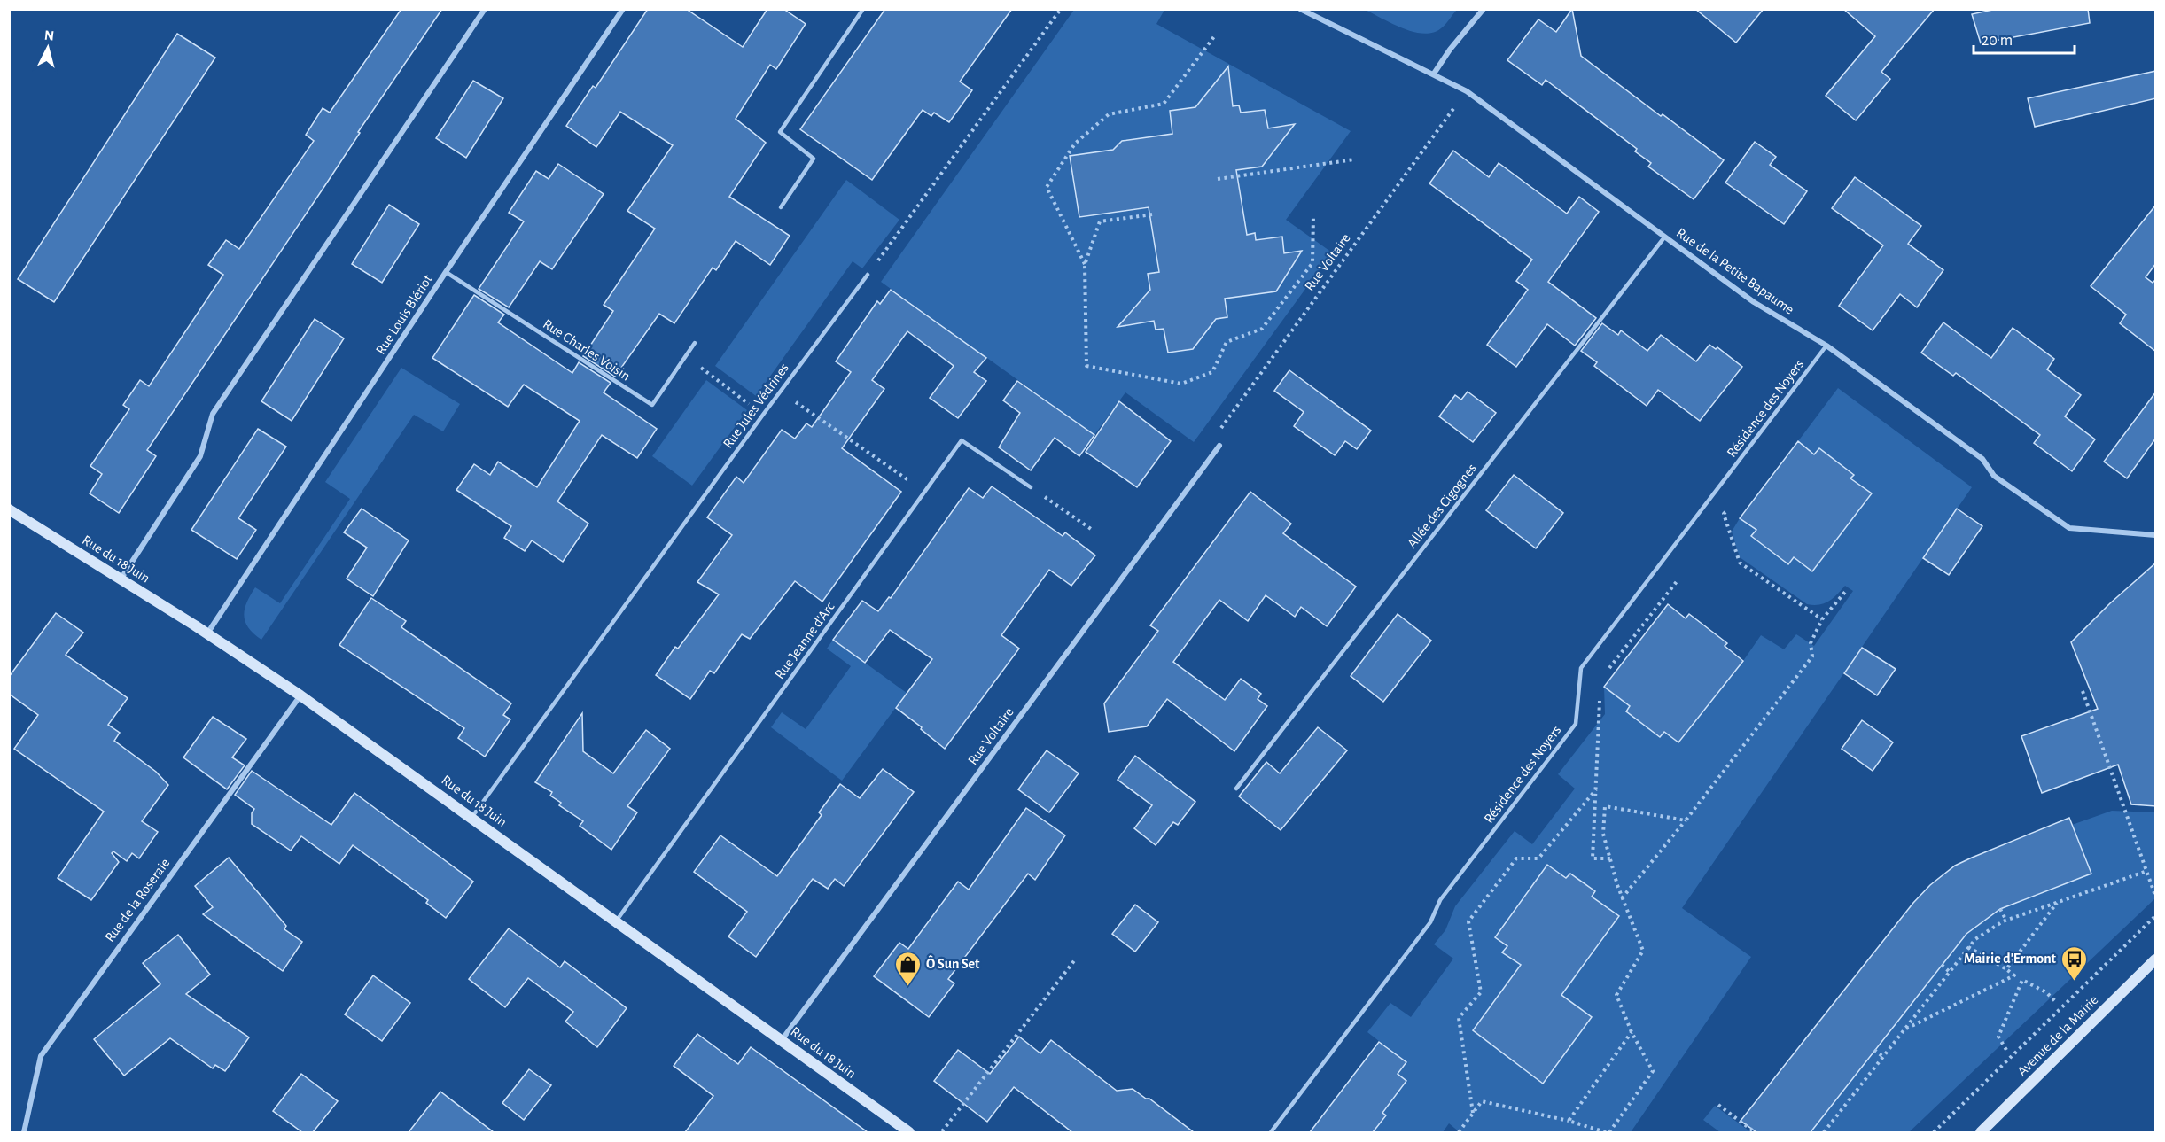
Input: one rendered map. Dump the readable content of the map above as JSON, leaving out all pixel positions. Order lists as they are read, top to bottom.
{
  "streets": {
    "street": [
      "Rue Voltaire",
      "Rue de la Petite Bapaume",
      "Rue Louis Blériot",
      "Rue du 18 Juin",
      "Rue de la Roseraie",
      "Avenue de la Mairie"
    ],
    "lane": [
      "Rue Charles Voisin",
      "Rue Jules Védrines",
      "Résidence des Noyers",
      "Allée des Cigognes",
      "Rue Jeanne d'Arc"
    ]
  },
  "crossings": [
    ["Rue Voltaire", "Rue du 18 Juin"],
    ["Rue de la Petite Bapaume", "Résidence des Noyers"],
    ["Rue de la Petite Bapaume", "Allée des Cigognes"],
    ["Rue Louis Blériot", "Rue Charles Voisin"],
    ["Rue Louis Blériot", "Rue du 18 Juin"],
    ["Rue Jules Védrines", "Rue du 18 Juin"],
    ["Rue du 18 Juin", "Rue Jeanne d'Arc"],
    ["Rue du 18 Juin", "Rue de la Roseraie"]
  ],
  "places": {
    "bus stop": ["Mairie d'Ermont"],
    "shop": ["Ô Sun Set"]
  },
  "scale_bar": "20 m",
  "north": "top"
}
